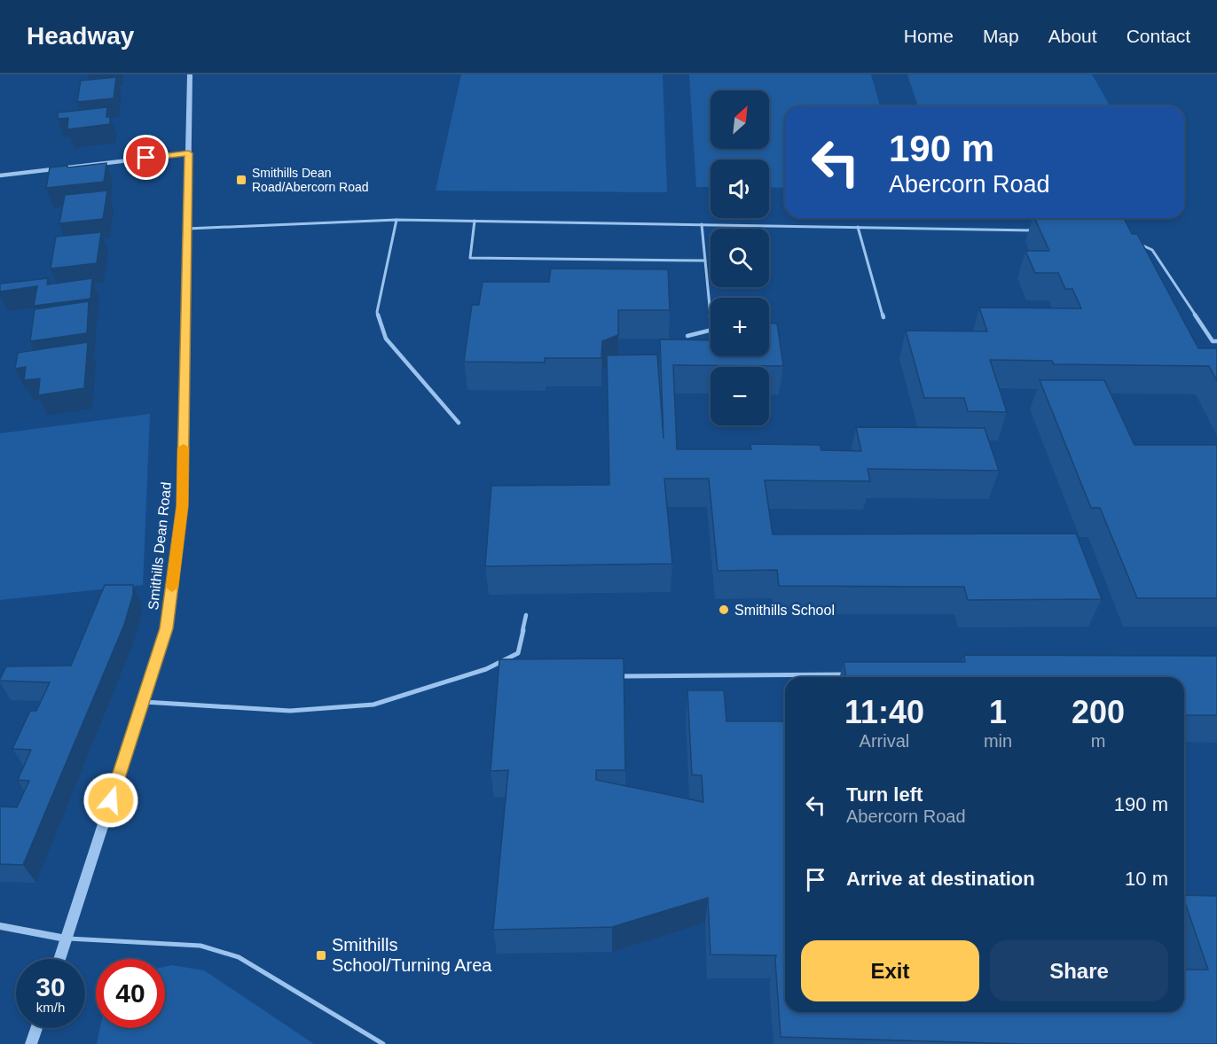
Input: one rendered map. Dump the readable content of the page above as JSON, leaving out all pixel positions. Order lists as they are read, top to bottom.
{
  "streets": {
    "street": ["Smithills Dean Road"]
  },
  "places": {
    "transit": ["Smithills Dean Road/Abercorn Road", "Smithills School/Turning Area"],
    "other": ["Smithills School"]
  },
  "north": "top right",
  "page": {
    "header": "Headway",
    "nav": [
      "Home",
      "Map",
      "About",
      "Contact"
    ],
    "map_buttons": ["+", "−"],
    "turn": ["190 m", "Abercorn Road"],
    "eta": [
      "11:40",
      "Arrival",
      "1",
      "min",
      "200",
      "m"
    ],
    "list": [
      {
        "name": "Turn left",
        "note": "Abercorn Road",
        "value": "190 m"
      },
      {
        "name": "Arrive at destination",
        "value": "10 m"
      }
    ],
    "buttons": ["Exit", "Share"],
    "speed": "30 km/h",
    "limit": "40"
  }
}
